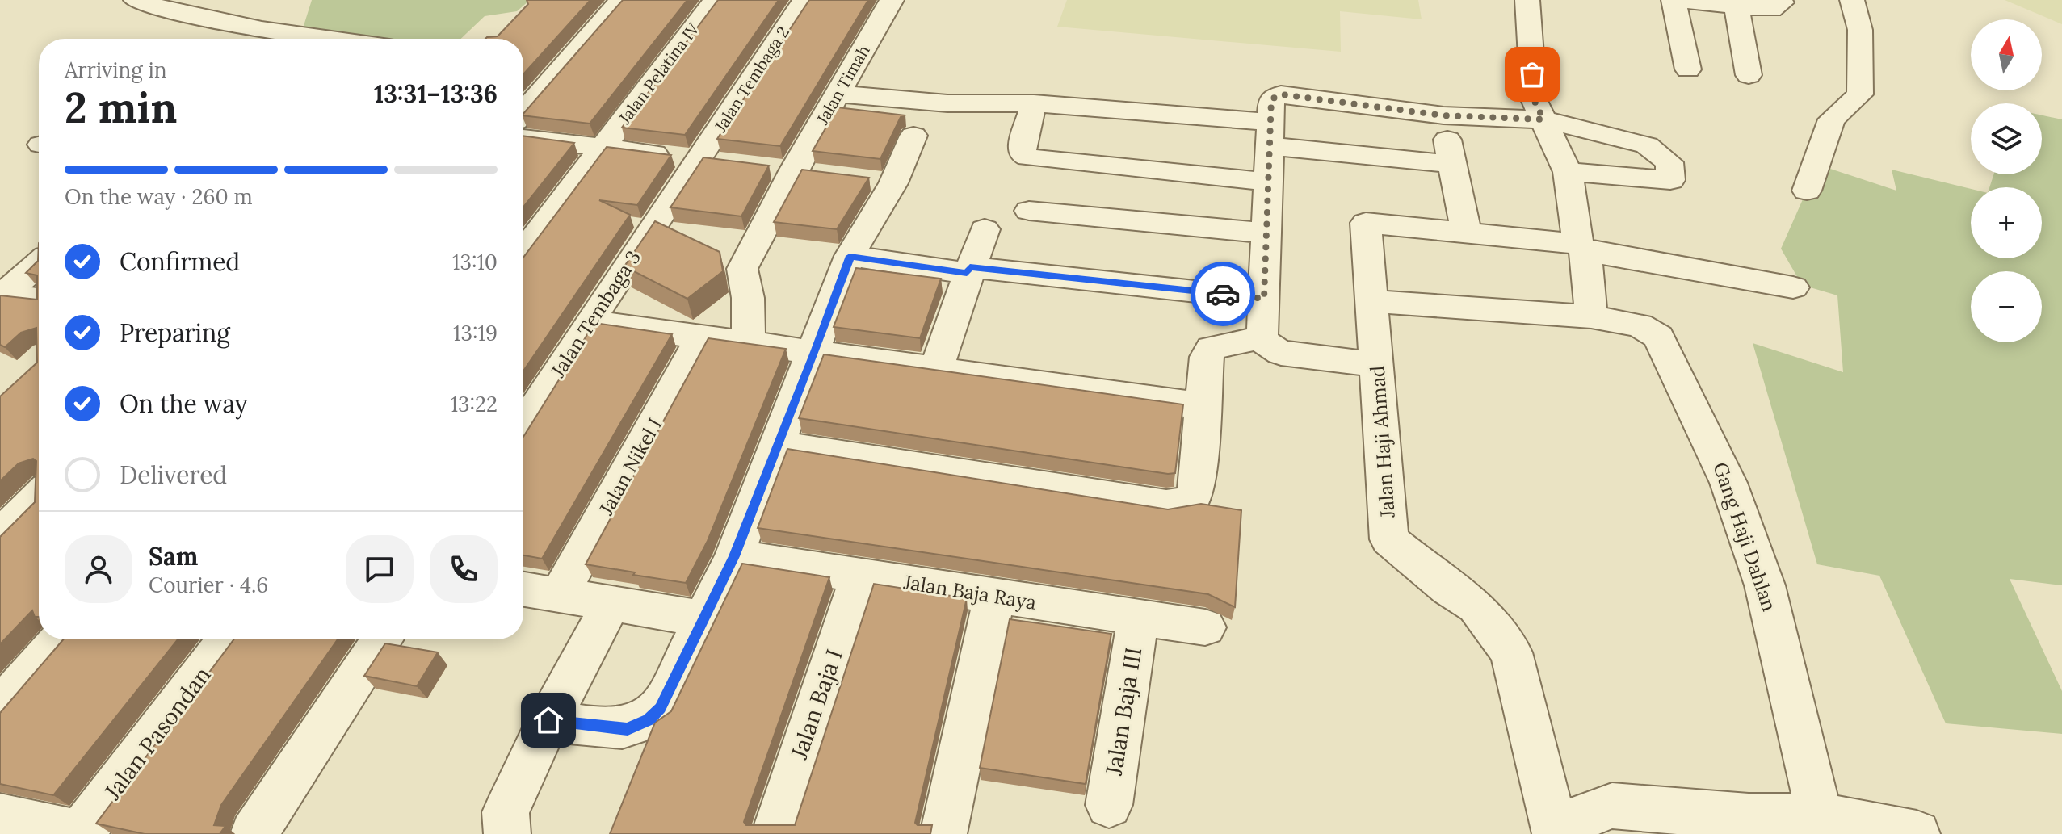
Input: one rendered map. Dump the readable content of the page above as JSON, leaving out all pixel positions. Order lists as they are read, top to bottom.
{
  "streets": {
    "street": [
      "Jalan Pelatina IV",
      "Jalan Tembaga 2",
      "Jalan Timah",
      "Jalan Tembaga 3",
      "Jalan Haji Ahmad",
      "Jalan Nikel I",
      "Gang Haji Dahlan",
      "Jalan Baja Raya",
      "Jalan Baja I",
      "Jalan Baja III",
      "Jalan Pasondan"
    ]
  },
  "crossings": [
    ["Jalan Tembaga 2", "Jalan Tembaga 3"],
    ["Jalan Haji Ahmad", "Gang Haji Dahlan"],
    ["Jalan Baja Raya", "Jalan Baja I"],
    ["Jalan Baja Raya", "Jalan Baja III"]
  ],
  "north": "top",
  "page": {
    "map_buttons": ["+", "−"],
    "heading": ["2 min", "Arriving in", "13:31–13:36"],
    "panel": ["Sam", "Courier · 4.6"],
    "bar": "On the way · 260 m",
    "list": [
      ["Confirmed", "13:10"],
      ["Preparing", "13:19"],
      ["On the way", "13:22"],
      "Delivered"
    ]
  }
}
